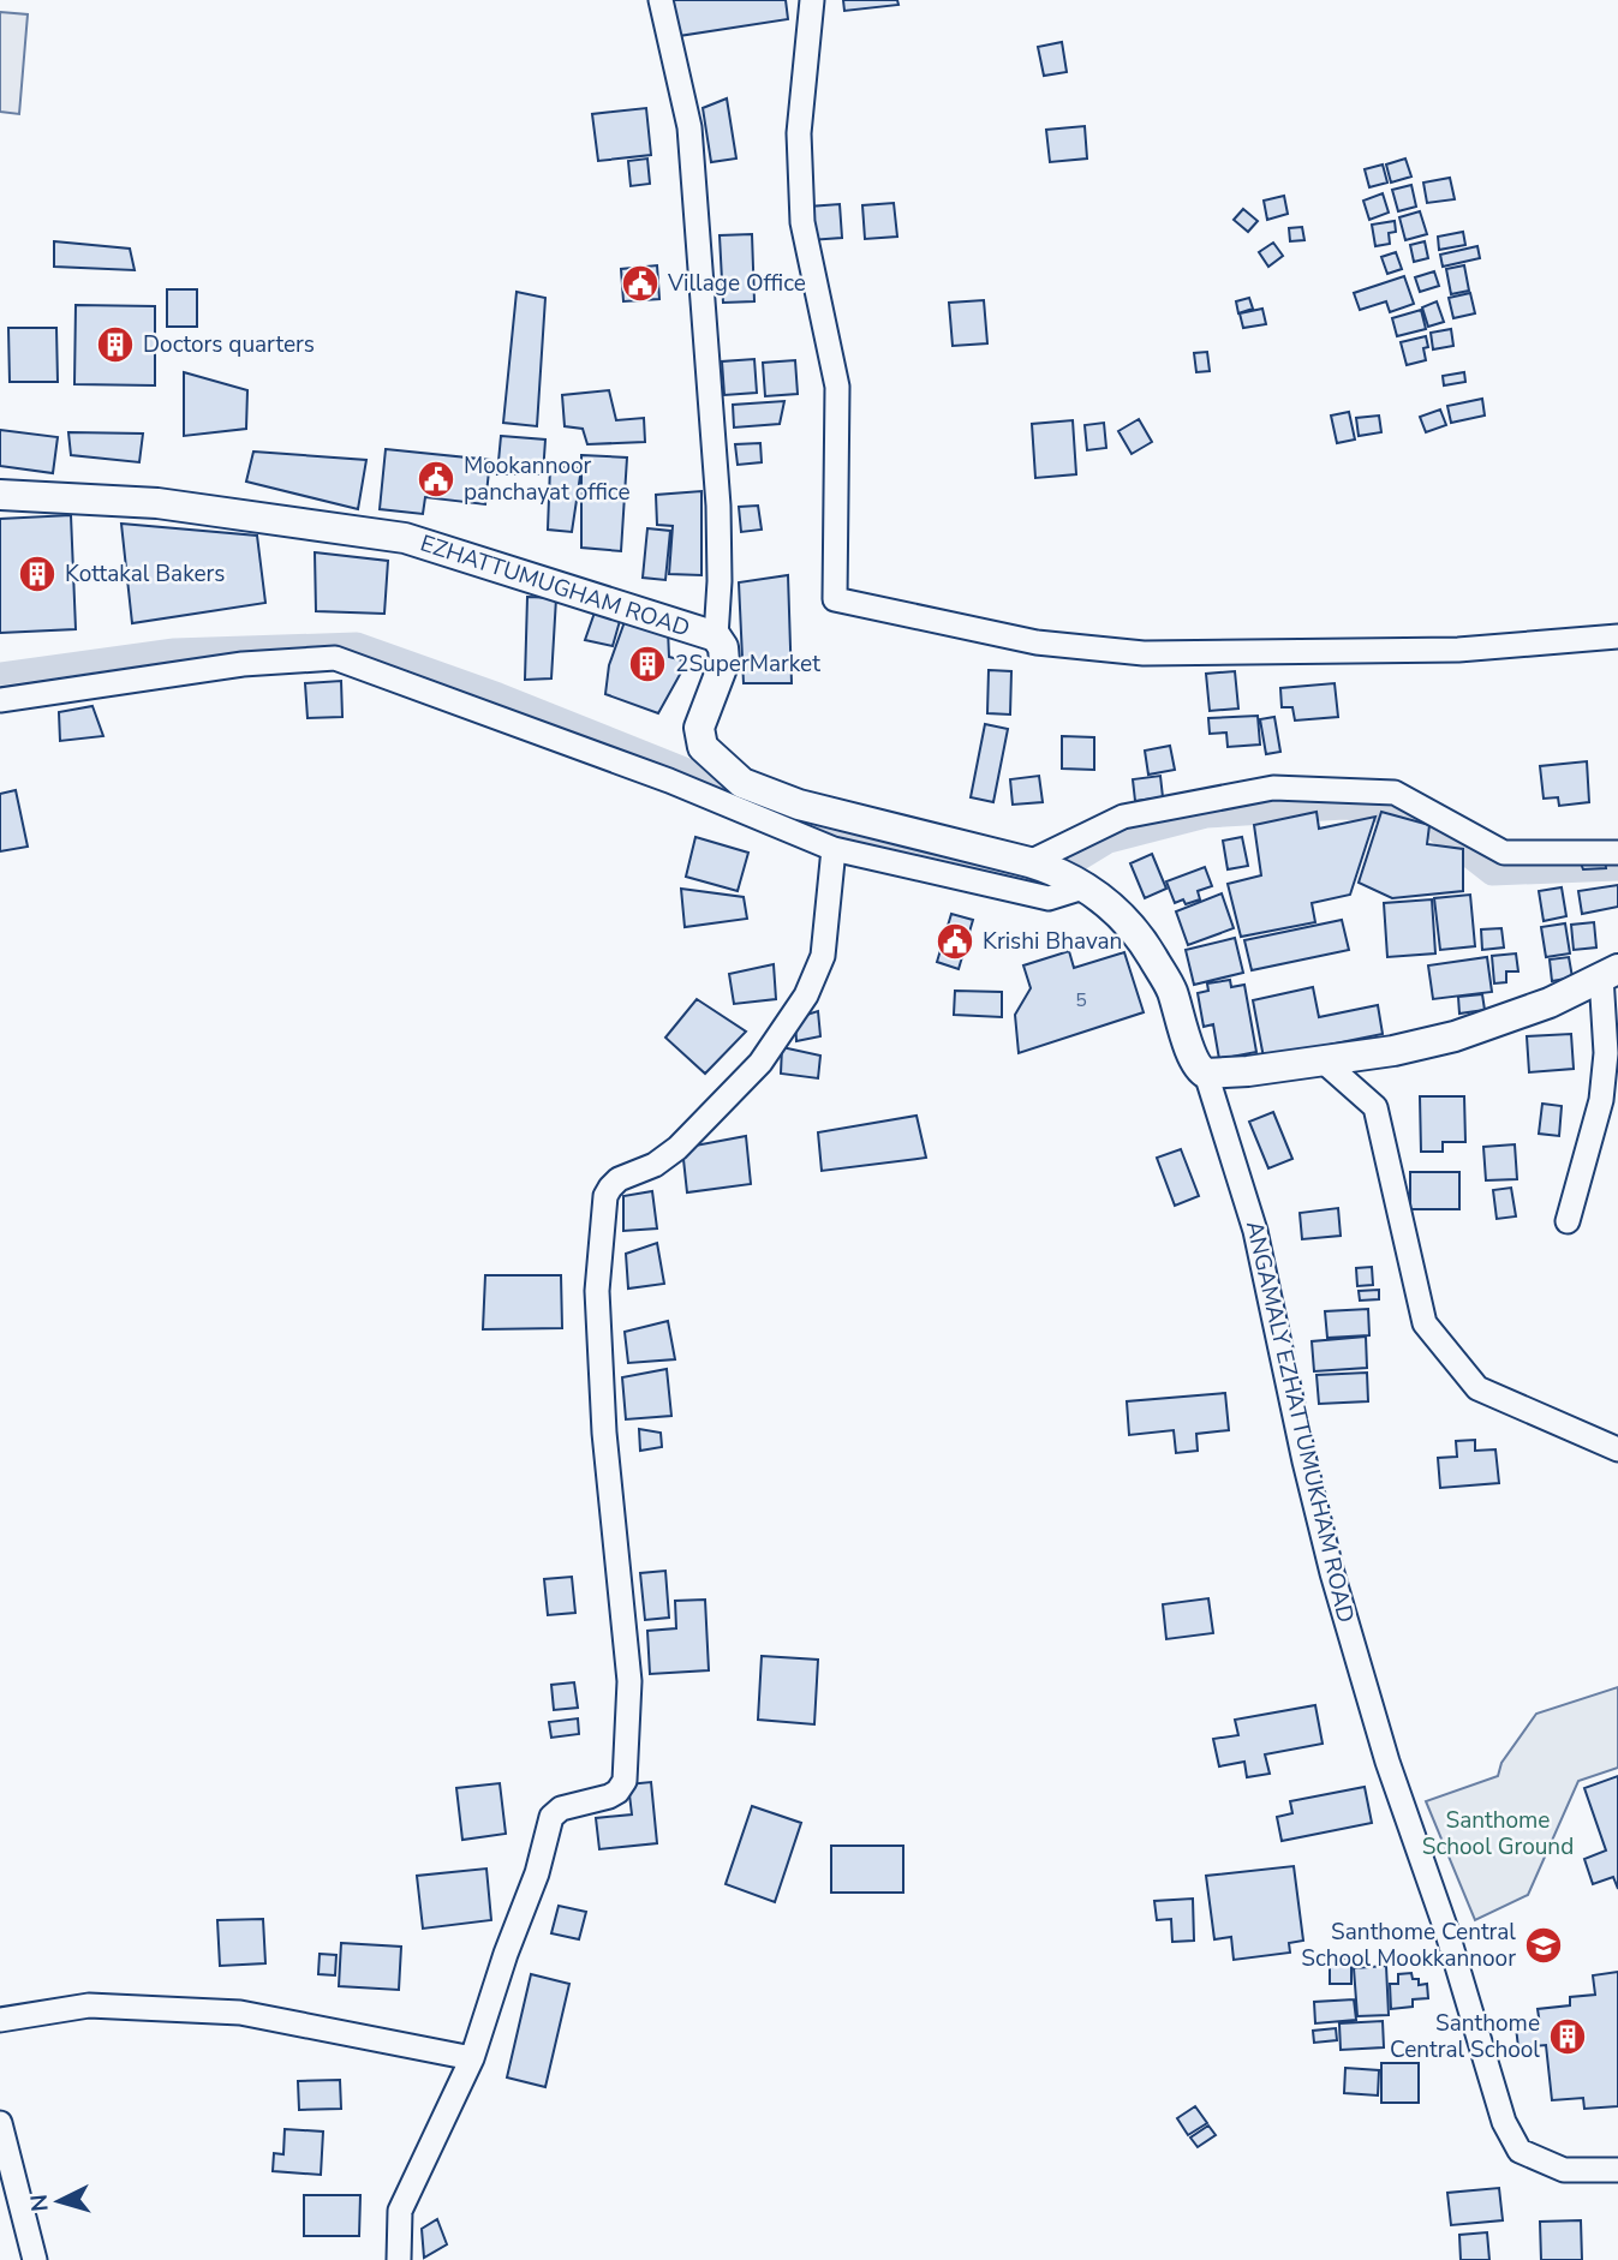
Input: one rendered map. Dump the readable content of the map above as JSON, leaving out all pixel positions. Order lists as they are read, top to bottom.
{
  "streets": {
    "main road": ["EZHATTUMUGHAM ROAD"],
    "street": ["ANGAMALY EZHATTUMUKHAM ROAD"]
  },
  "parks": ["Santhome School Ground"],
  "places": {
    "public building": ["Village Office", "Mookannoor panchayat office", "Krishi Bhavan"],
    "building": [
      "Doctors quarters",
      "Kottakal Bakers",
      "2SuperMarket",
      "Santhome Central School"
    ],
    "school or university": ["Santhome Central School Mookkannoor"]
  },
  "house_numbers": ["5"],
  "north": "left"
}
